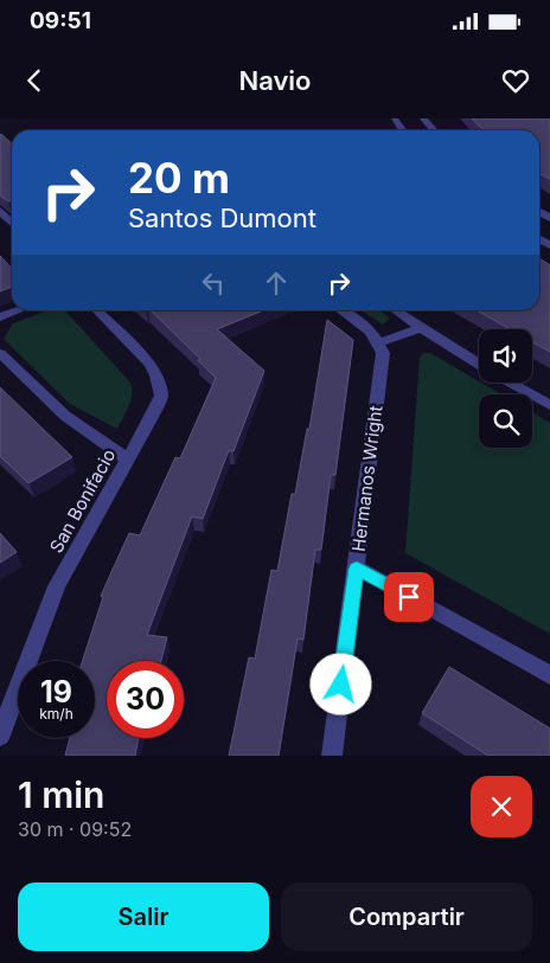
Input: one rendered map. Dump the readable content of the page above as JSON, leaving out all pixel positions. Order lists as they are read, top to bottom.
{
  "streets": {
    "street": ["Hermanos Wright", "San Bonifacio"]
  },
  "page": {
    "status": "09:51",
    "header": "Navio",
    "turn": ["20 m", "Santos Dumont"],
    "speed": "19 km/h",
    "limit": "30",
    "heading": ["1 min", "30 m · 09:52"],
    "buttons": ["Salir", "Compartir"]
  }
}
